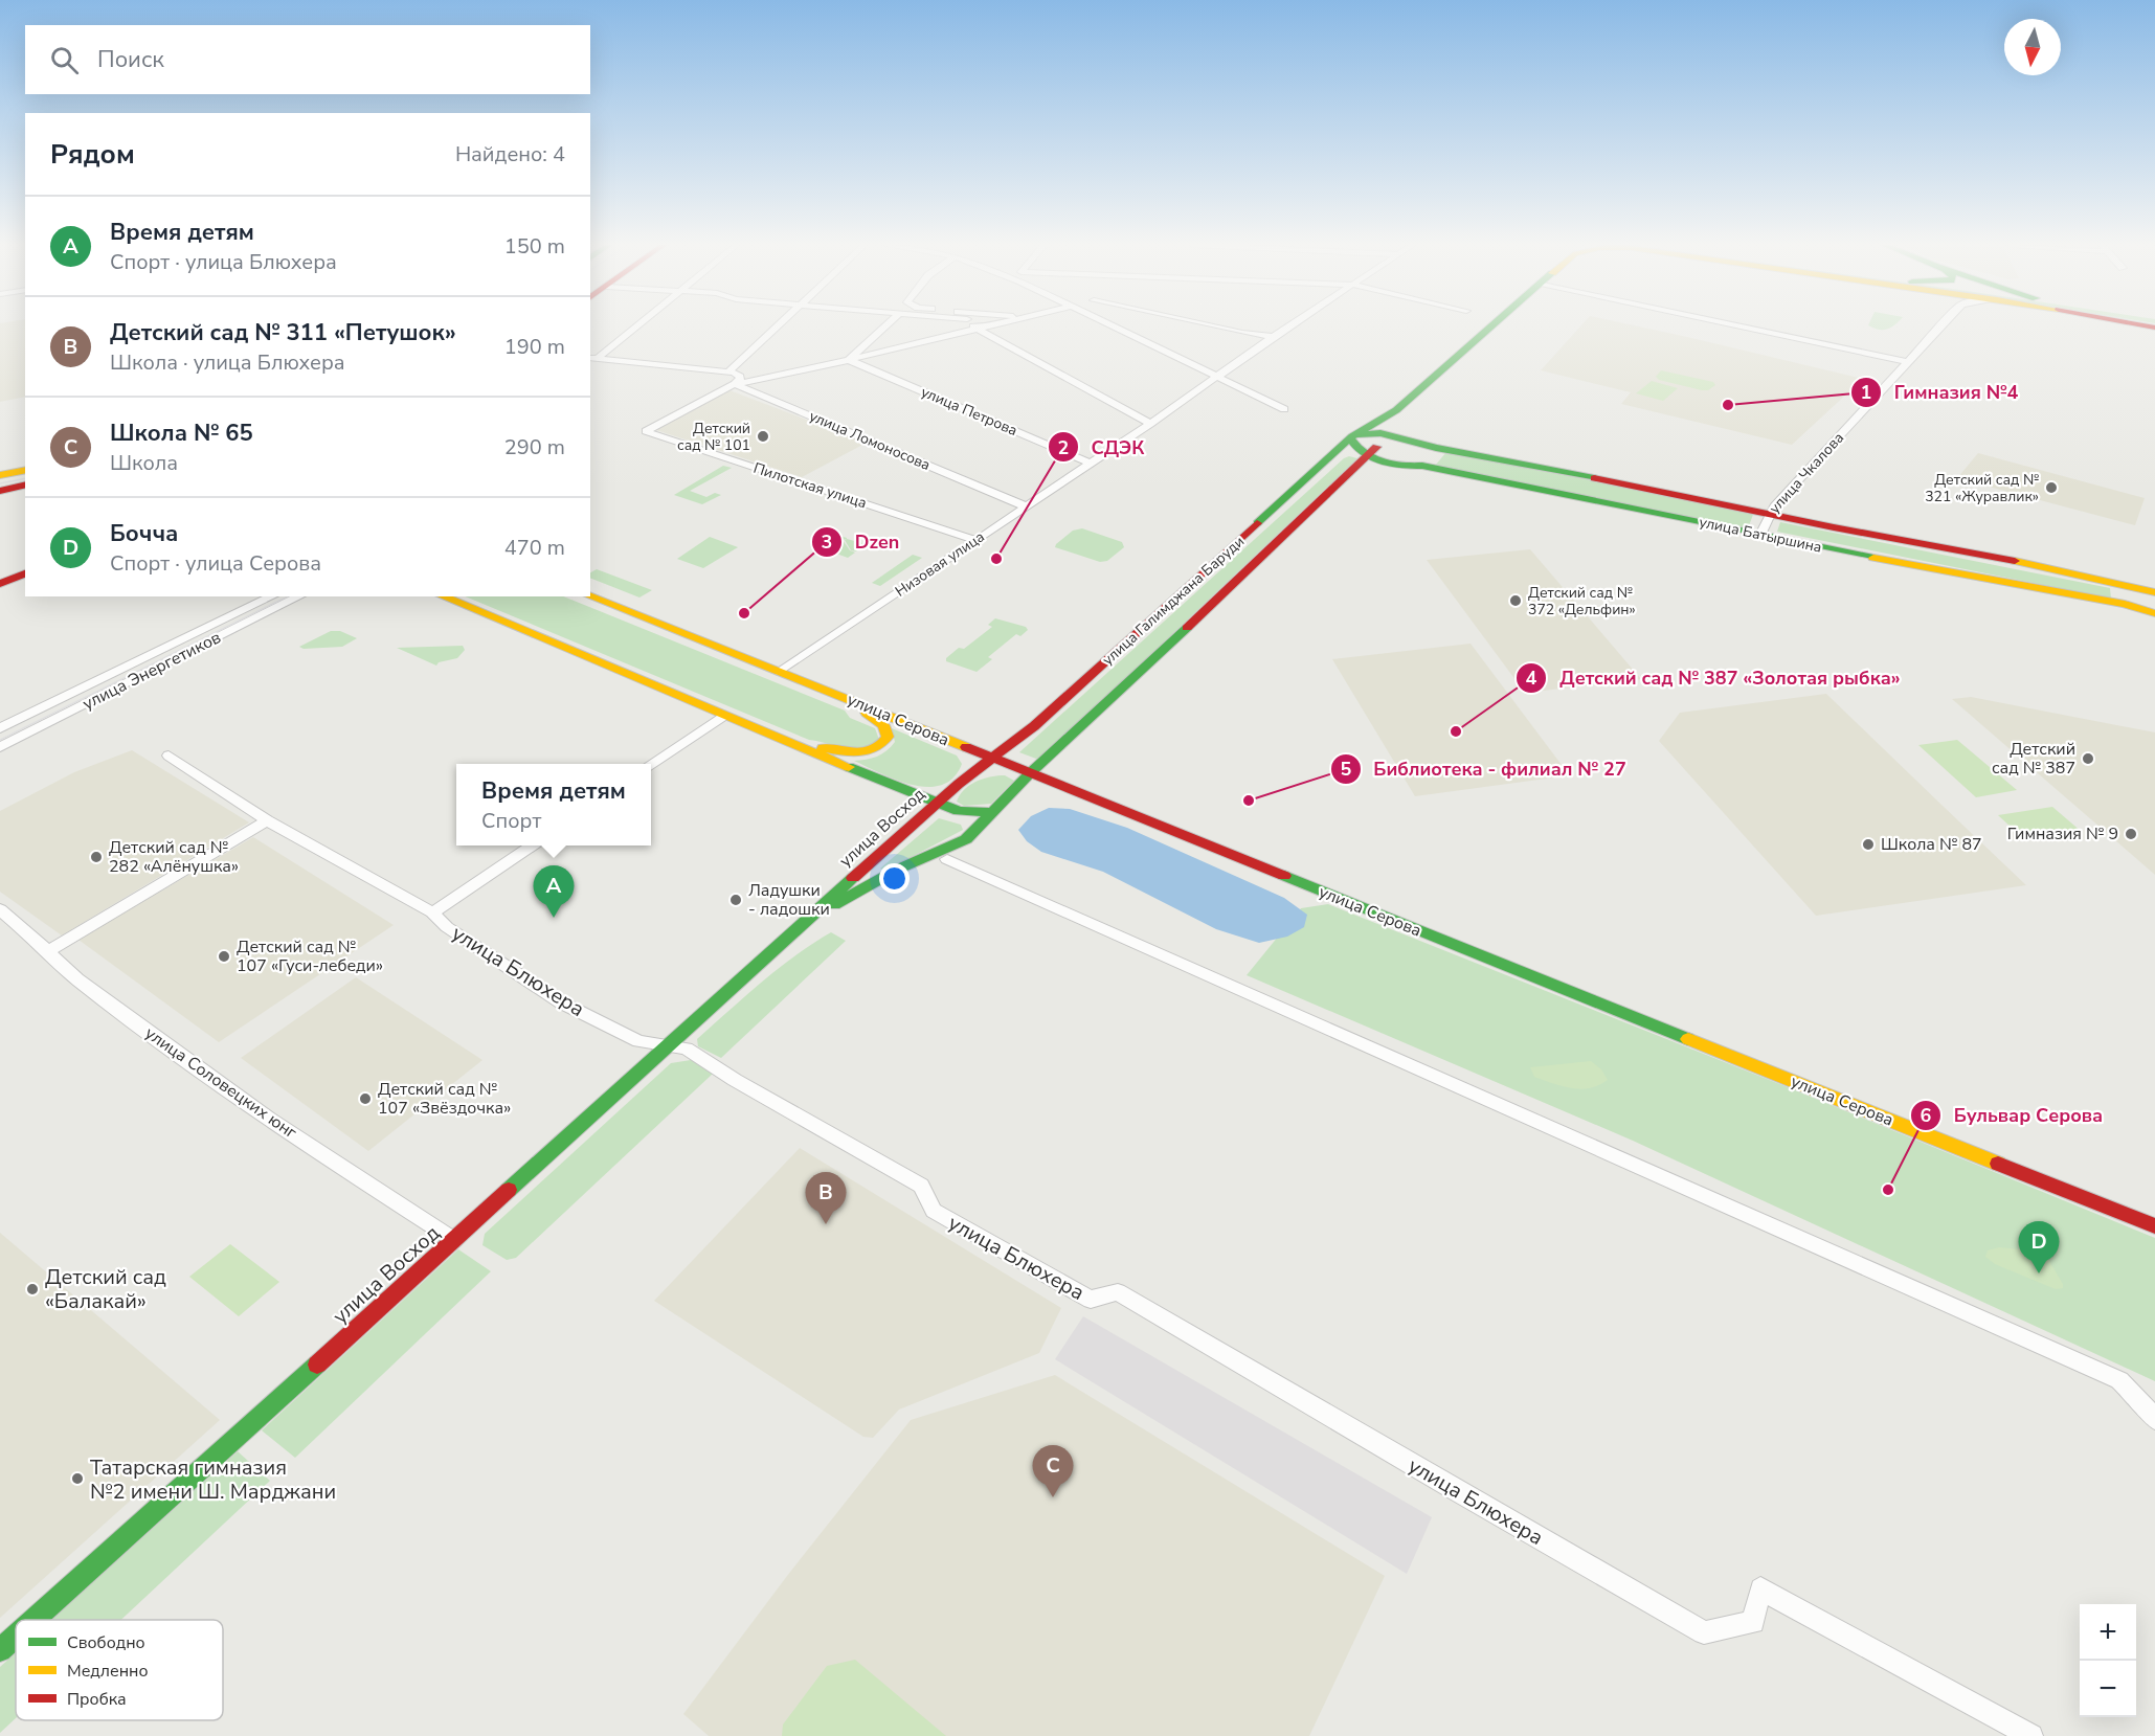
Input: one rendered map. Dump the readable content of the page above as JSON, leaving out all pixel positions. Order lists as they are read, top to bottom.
{
  "streets": {
    "street": [
      "улица Петрова",
      "улица Ломоносова",
      "улица Чкалова",
      "Пилотская улица",
      "улица Батыршина",
      "Низовая улица",
      "улица Галимджана Баруди",
      "улица Энергетиков",
      "улица Серова",
      "улица Восход",
      "улица Блюхера",
      "улица Соловецких юнг"
    ]
  },
  "crossings": [
    ["улица Петрова", "Низовая улица"],
    ["улица Ломоносова", "Пилотская улица"],
    ["улица Ломоносова", "Низовая улица"],
    ["улица Чкалова", "улица Батыршина"],
    ["Пилотская улица", "Низовая улица"],
    ["улица Батыршина", "улица Галимджана Баруди"],
    ["Низовая улица", "улица Серова"],
    ["улица Галимджана Баруди", "улица Серова"],
    ["улица Галимджана Баруди", "улица Восход"],
    ["улица Серова", "улица Восход"],
    ["улица Восход", "улица Блюхера"],
    ["улица Восход", "улица Соловецких юнг"]
  ],
  "places": [
    "Гимназия №4",
    "Детский сад № 101",
    "Детский сад № 321 «Журавлик»",
    "СДЭК",
    "Детский сад № 372 «Дельфин»",
    "Dzen",
    "Детский сад № 387 «Золотая рыбка»",
    "Детский сад № 387",
    "Библиотека - филиал № 27",
    "Гимназия № 9",
    "Школа № 87",
    "Детский сад № 282 «Алёнушка»",
    "Ладушки - ладошки",
    "Детский сад № 107 «Гуси-лебеди»",
    "Детский сад № 107 «Звёздочка»",
    "Бульвар Серова",
    "Детский сад «Балакай»",
    "Татарская гимназия №2 имени Ш. Марджани"
  ],
  "legend": ["Свободно", "Медленно", "Пробка"],
  "north": "bottom",
  "page": {
    "search": "Поиск",
    "heading": ["Рядом", "Найдено: 4"],
    "list": [
      {
        "mark": "A",
        "name": "Время детям",
        "note": "Спорт · улица Блюхера",
        "value": "150 m"
      },
      {
        "mark": "B",
        "name": "Детский сад № 311 «Петушок»",
        "note": "Школа · улица Блюхера",
        "value": "190 m"
      },
      {
        "mark": "C",
        "name": "Школа № 65",
        "note": "Школа",
        "value": "290 m"
      },
      {
        "mark": "D",
        "name": "Бочча",
        "note": "Спорт · улица Серова",
        "value": "470 m"
      }
    ],
    "popup": ["Время детям", "Спорт"],
    "pins": [
      "A",
      "B",
      "D",
      "C"
    ],
    "map_buttons": ["+", "−"]
  }
}
